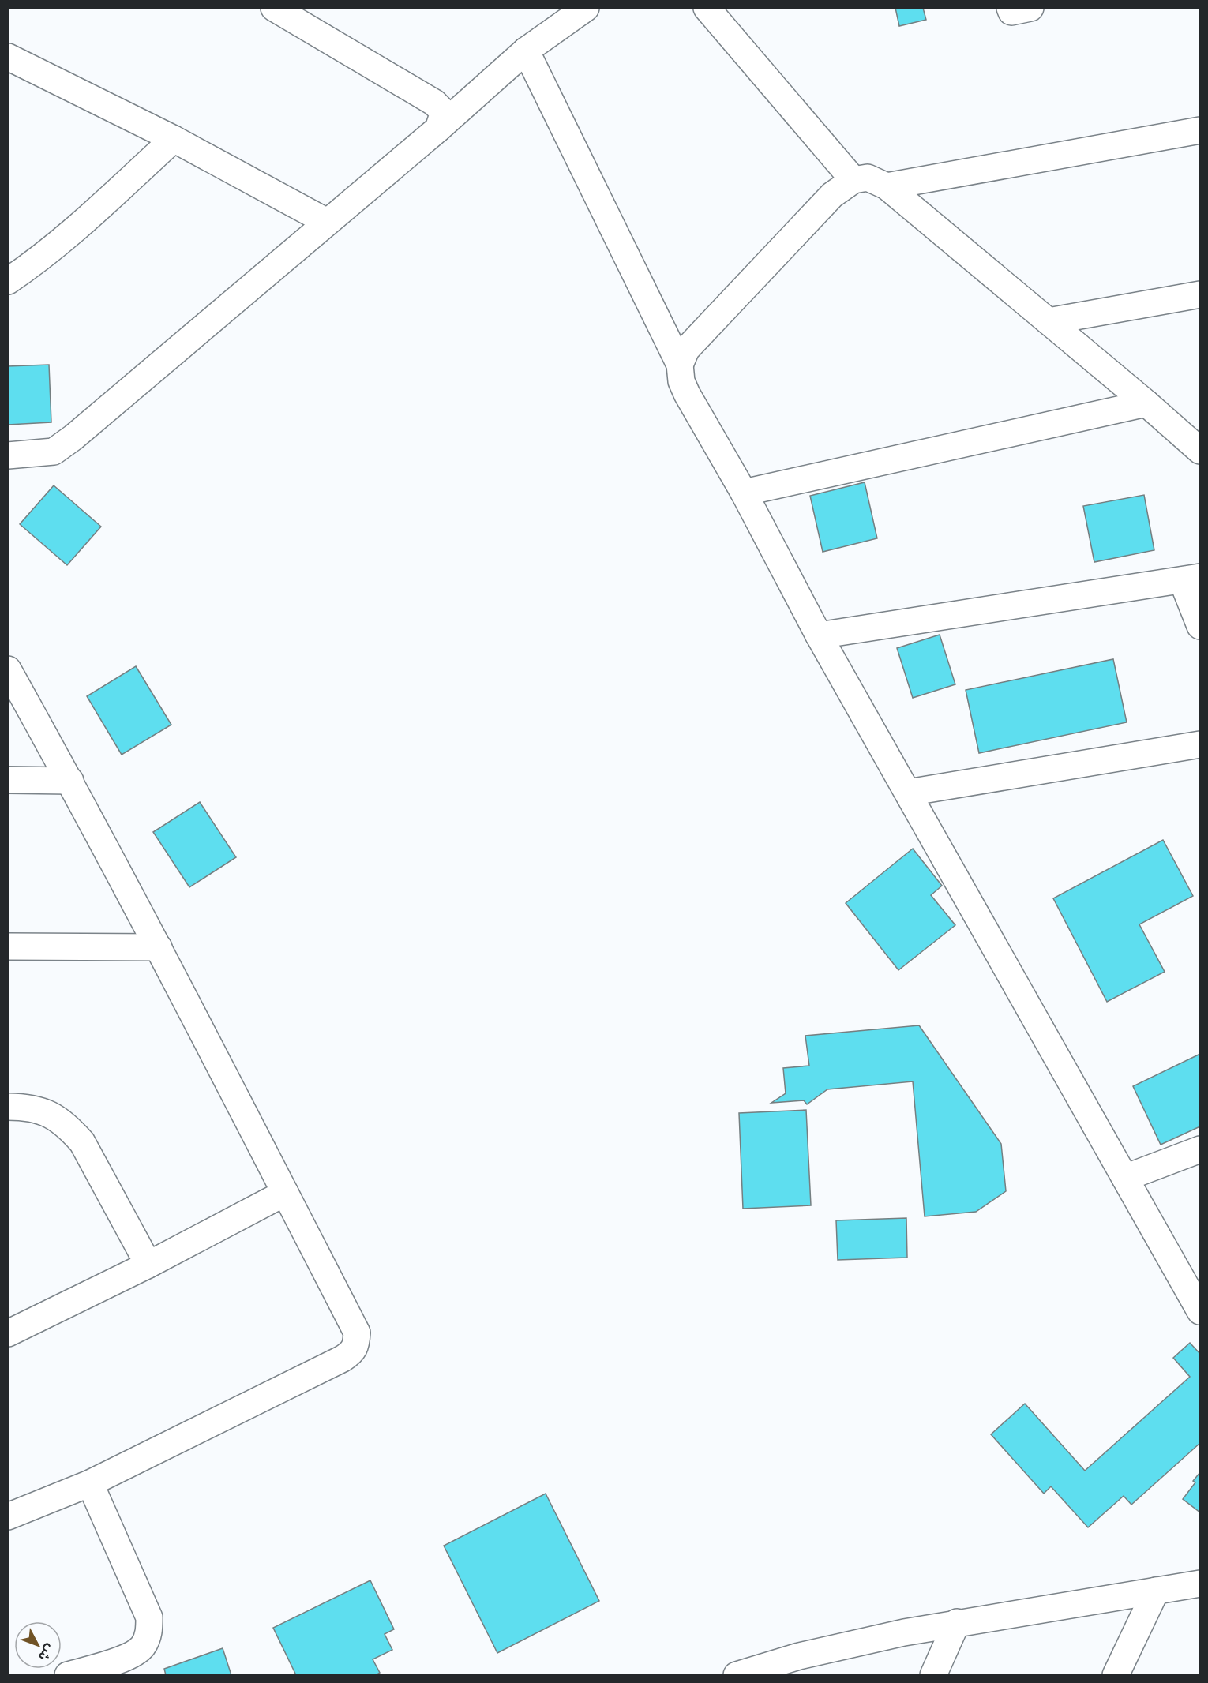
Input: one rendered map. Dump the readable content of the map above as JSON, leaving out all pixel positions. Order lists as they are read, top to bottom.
{
  "north": "bottom right"
}
